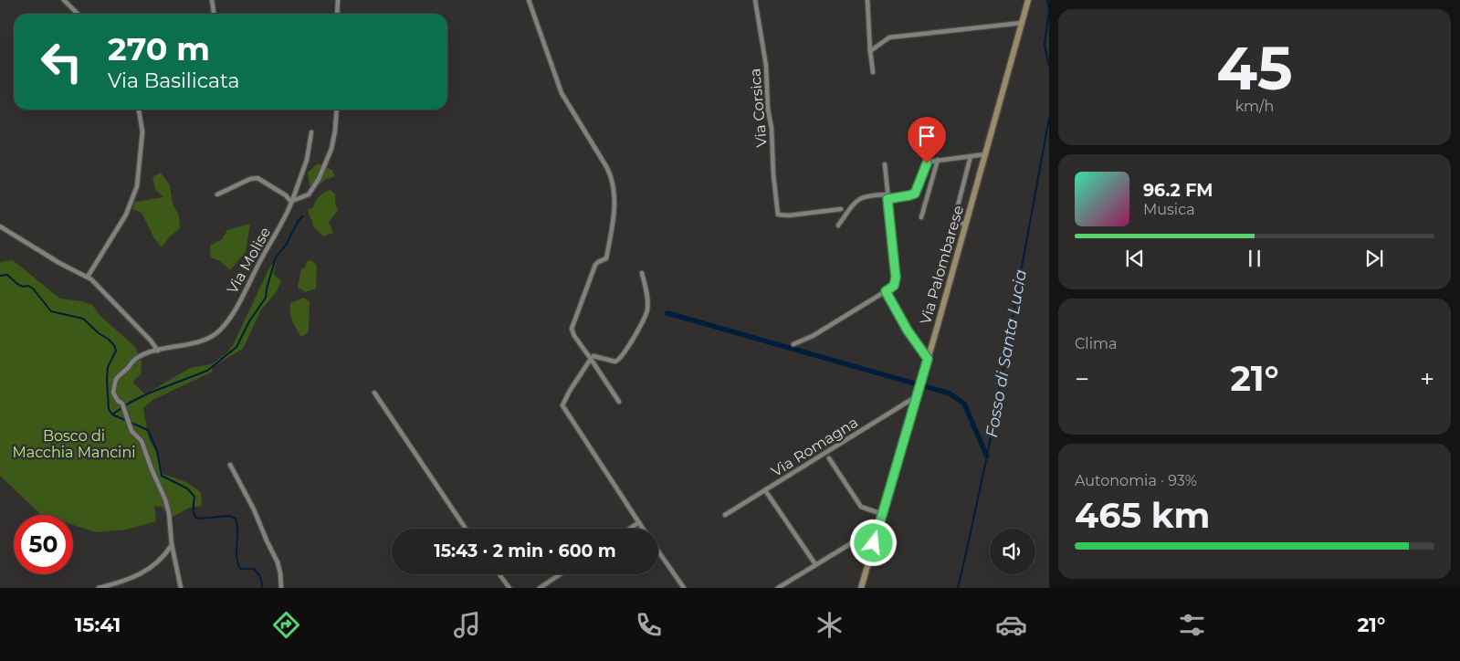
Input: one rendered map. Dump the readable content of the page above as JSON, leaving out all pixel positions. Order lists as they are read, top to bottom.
{
  "streets": {
    "main road": ["Via Palombarese"],
    "street": ["Via Corsica", "Via Molise", "Via Romagna"]
  },
  "crossings": [
    ["Via Palombarese", "Via Romagna"]
  ],
  "water": ["Fosso di Santa Lucia"],
  "parks": ["Bosco di Macchia Mancini"],
  "page": {
    "tile": [
      ["45", "km/h"],
      "Clima",
      ["Autonomia · 93%", "465 km"]
    ],
    "turn": ["270 m", "Via Basilicata"],
    "song": ["96.2 FM", "Musica"],
    "heat": ["−", "21°", "+"],
    "limit": "50",
    "trip": "15:43 · 2 min · 600 m",
    "tabs": ["15:41", "21°"]
  }
}
